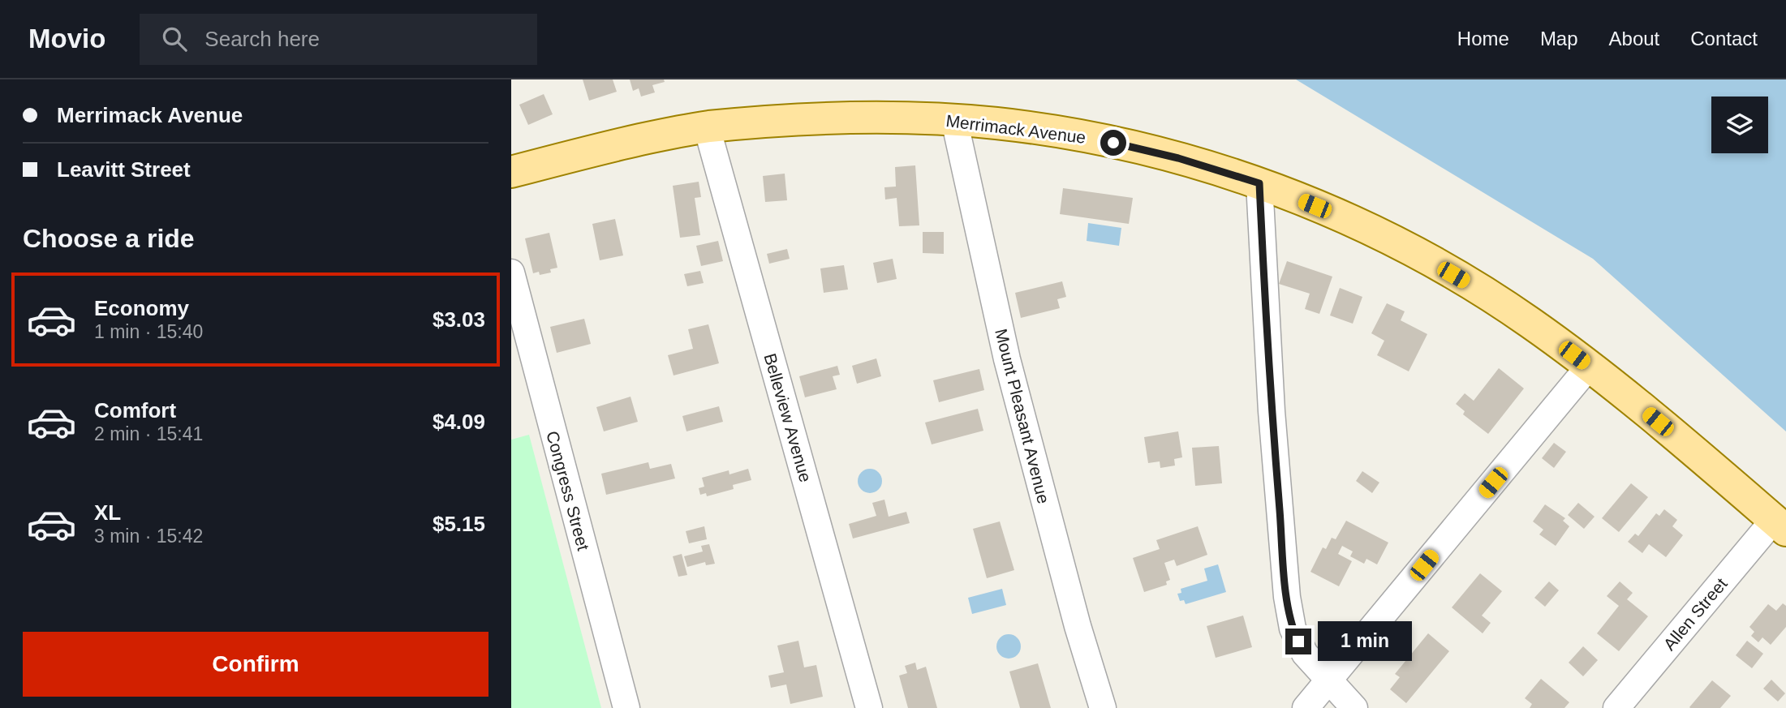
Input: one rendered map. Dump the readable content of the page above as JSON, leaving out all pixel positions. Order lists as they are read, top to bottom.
{
  "streets": {
    "main road": ["Merrimack Avenue"],
    "street": [
      "Mount Pleasant Avenue",
      "Belleview Avenue",
      "Congress Street",
      "Allen Street"
    ]
  },
  "crossings": [
    ["Merrimack Avenue", "Mount Pleasant Avenue"],
    ["Merrimack Avenue", "Belleview Avenue"],
    ["Merrimack Avenue", "Allen Street"]
  ],
  "page": {
    "header": "Movio",
    "search": "Search here",
    "nav": [
      "Home",
      "Map",
      "About",
      "Contact"
    ],
    "banner": ["Merrimack Avenue", "Leavitt Street"],
    "heading": "Choose a ride",
    "list": [
      {
        "name": "Economy",
        "note": "1 min · 15:40",
        "value": "$3.03"
      },
      {
        "name": "Comfort",
        "note": "2 min · 15:41",
        "value": "$4.09"
      },
      {
        "name": "XL",
        "note": "3 min · 15:42",
        "value": "$5.15"
      }
    ],
    "buttons": "Confirm",
    "bubble": "1 min"
  }
}
